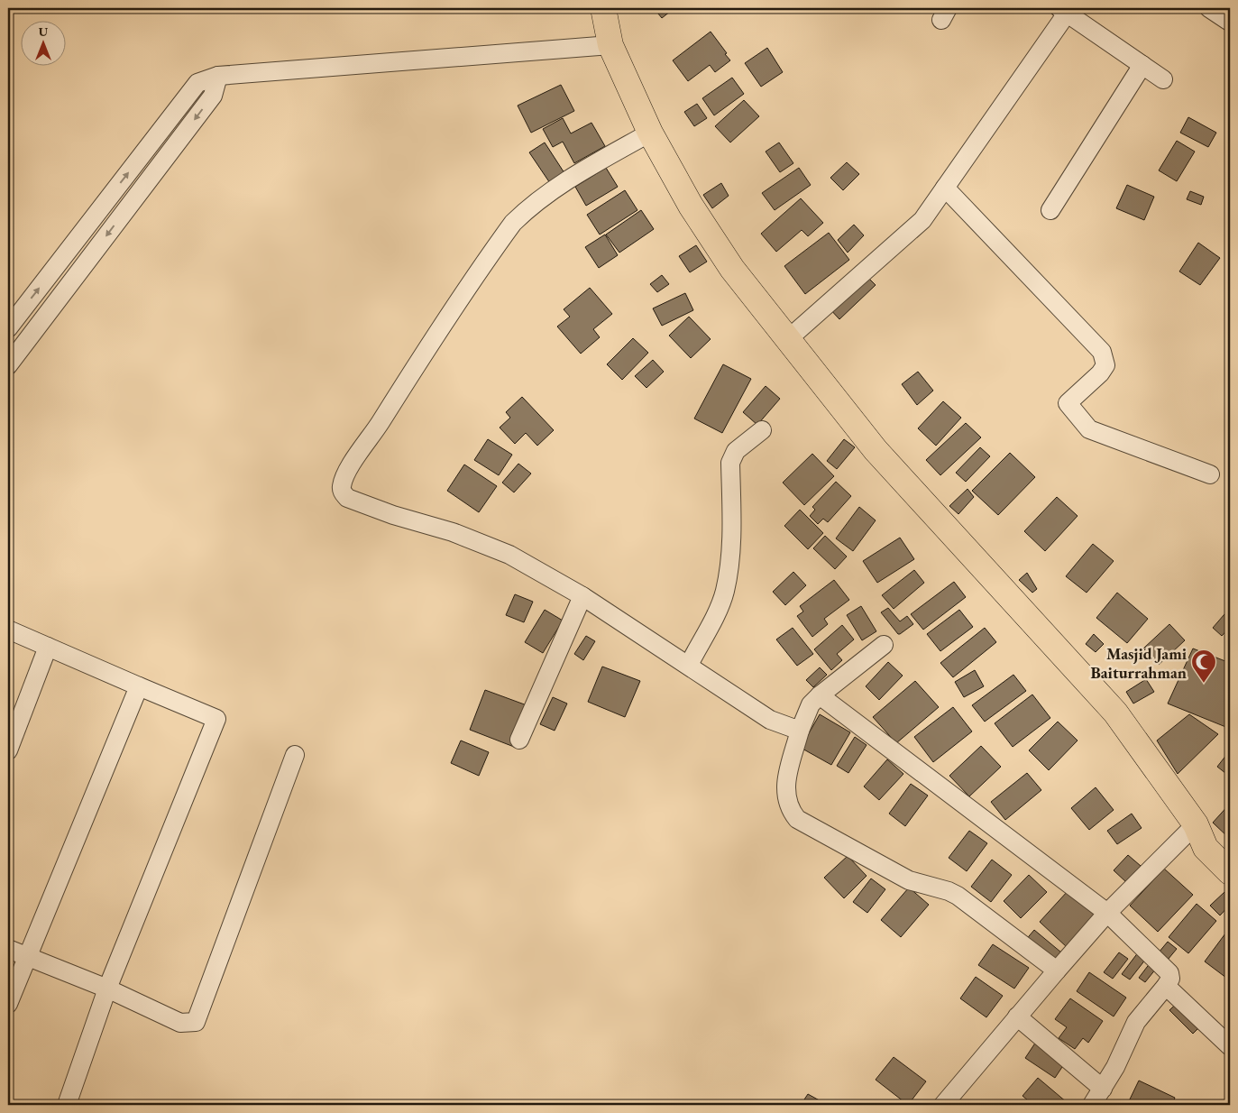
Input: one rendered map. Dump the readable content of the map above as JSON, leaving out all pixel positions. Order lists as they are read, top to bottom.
{
  "places": {
    "mosque": ["Masjid Jami Baiturrahman"]
  },
  "north": "top"
}
